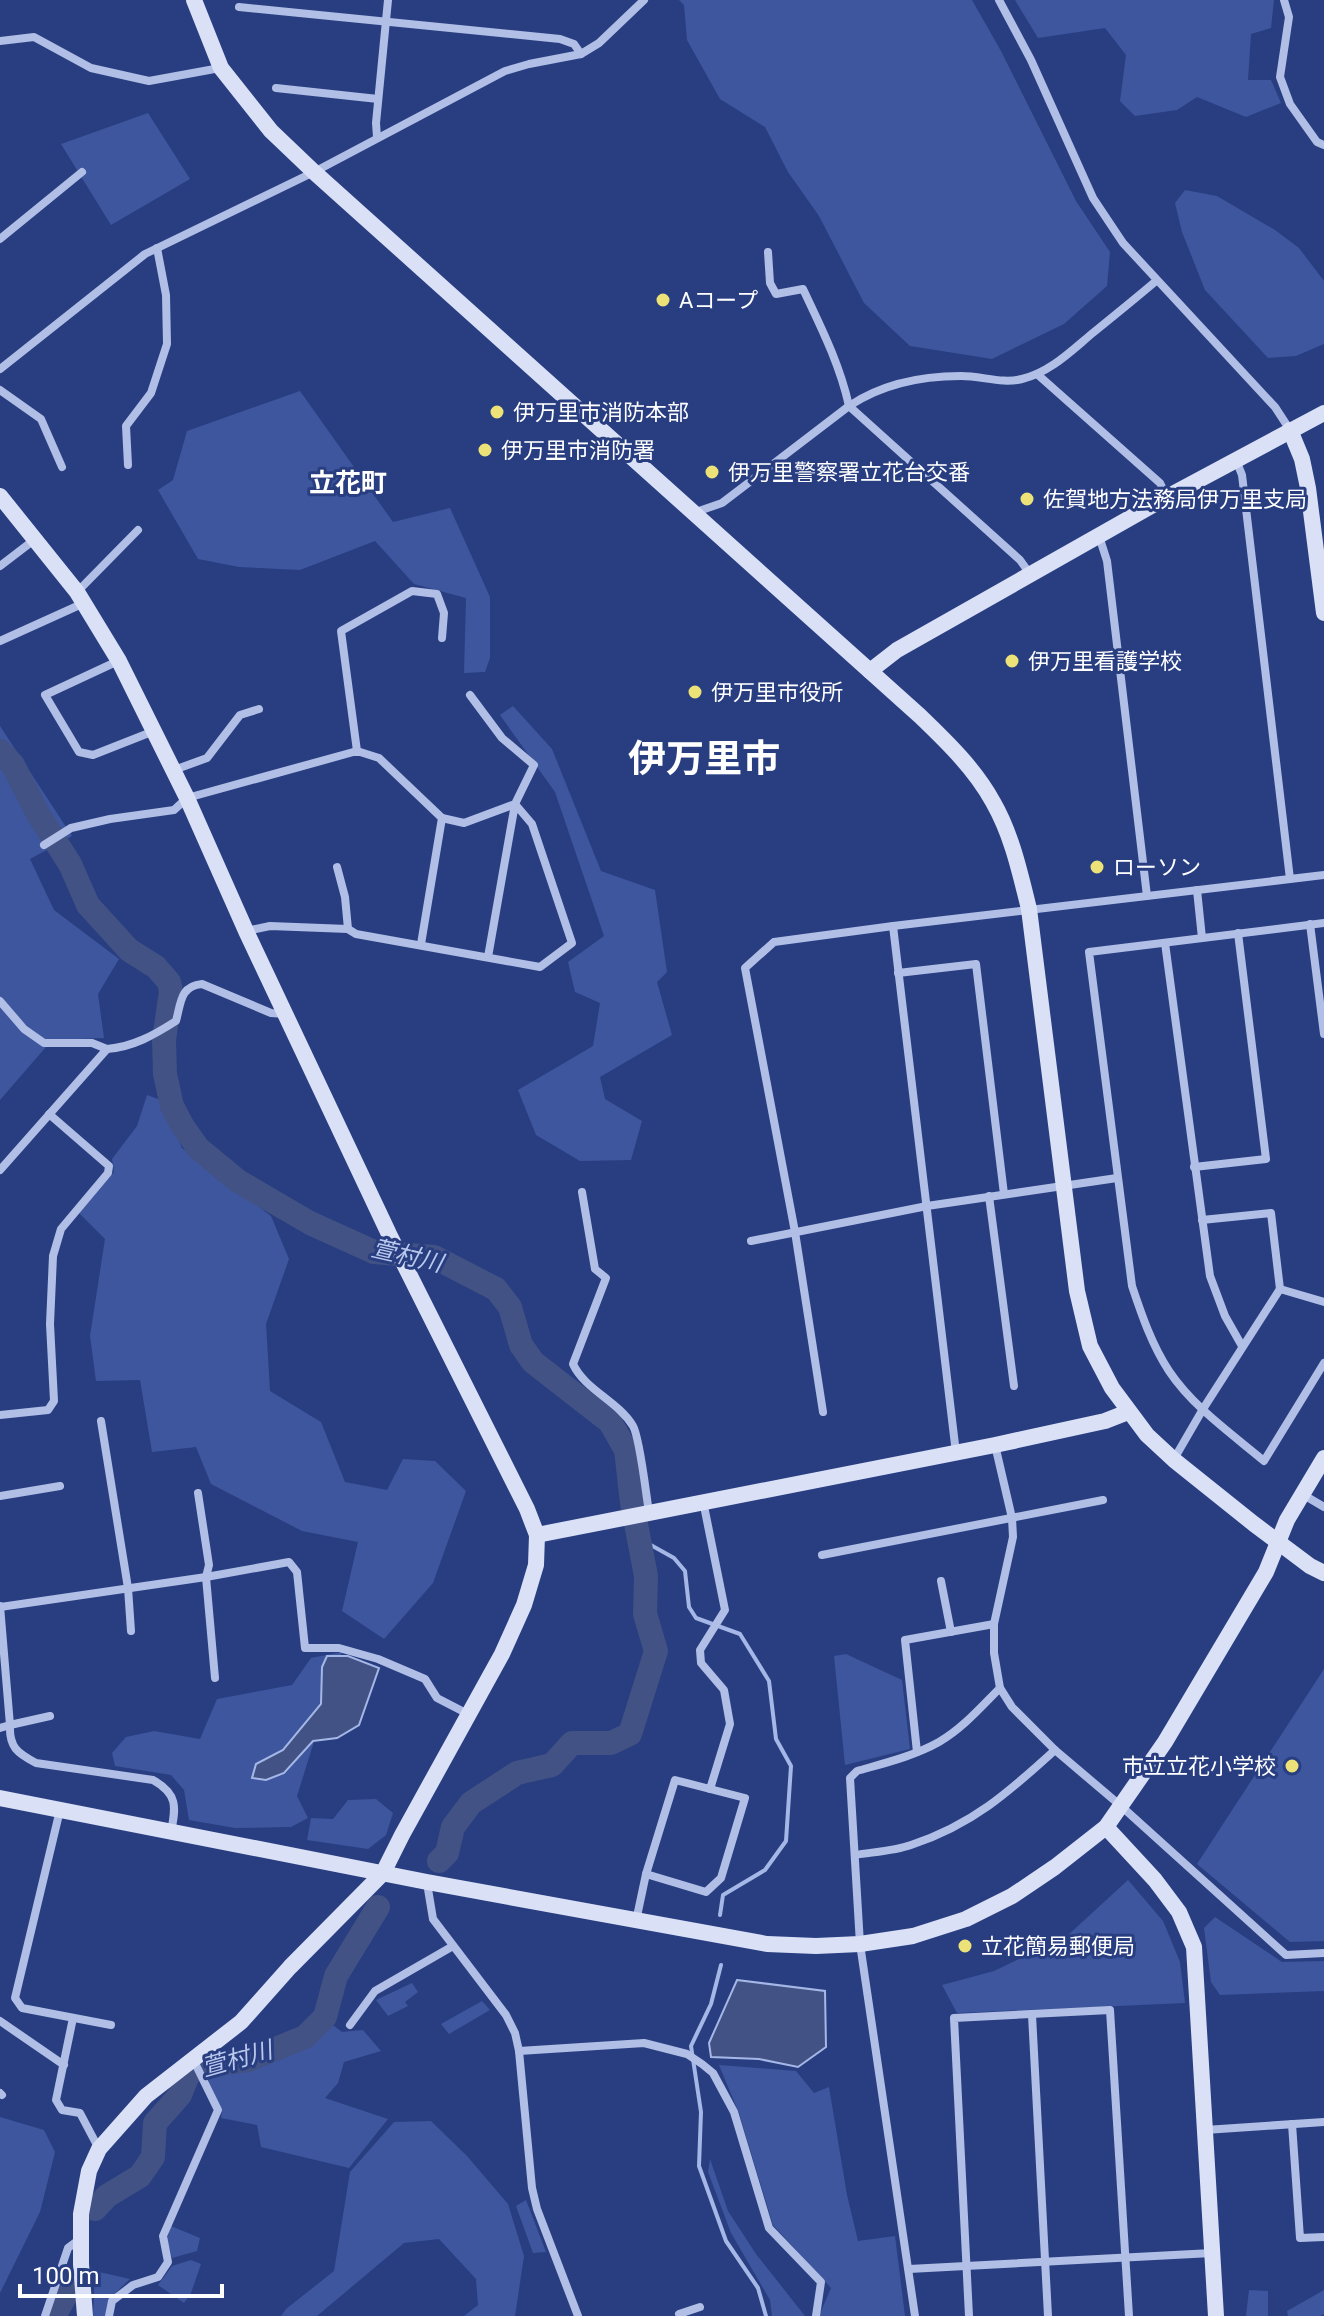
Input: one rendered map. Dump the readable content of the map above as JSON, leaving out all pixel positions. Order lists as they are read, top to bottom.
{
  "districts": ["立花町", "伊万里市"],
  "water": ["萱村川"],
  "places": [
    "Aコープ",
    "伊万里市消防本部",
    "伊万里市消防署",
    "伊万里警察署立花台交番",
    "佐賀地方法務局伊万里支局",
    "伊万里看護学校",
    "伊万里市役所",
    "ローソン",
    "市立立花小学校",
    "立花簡易郵便局"
  ],
  "scale_bar": "100 m"
}
